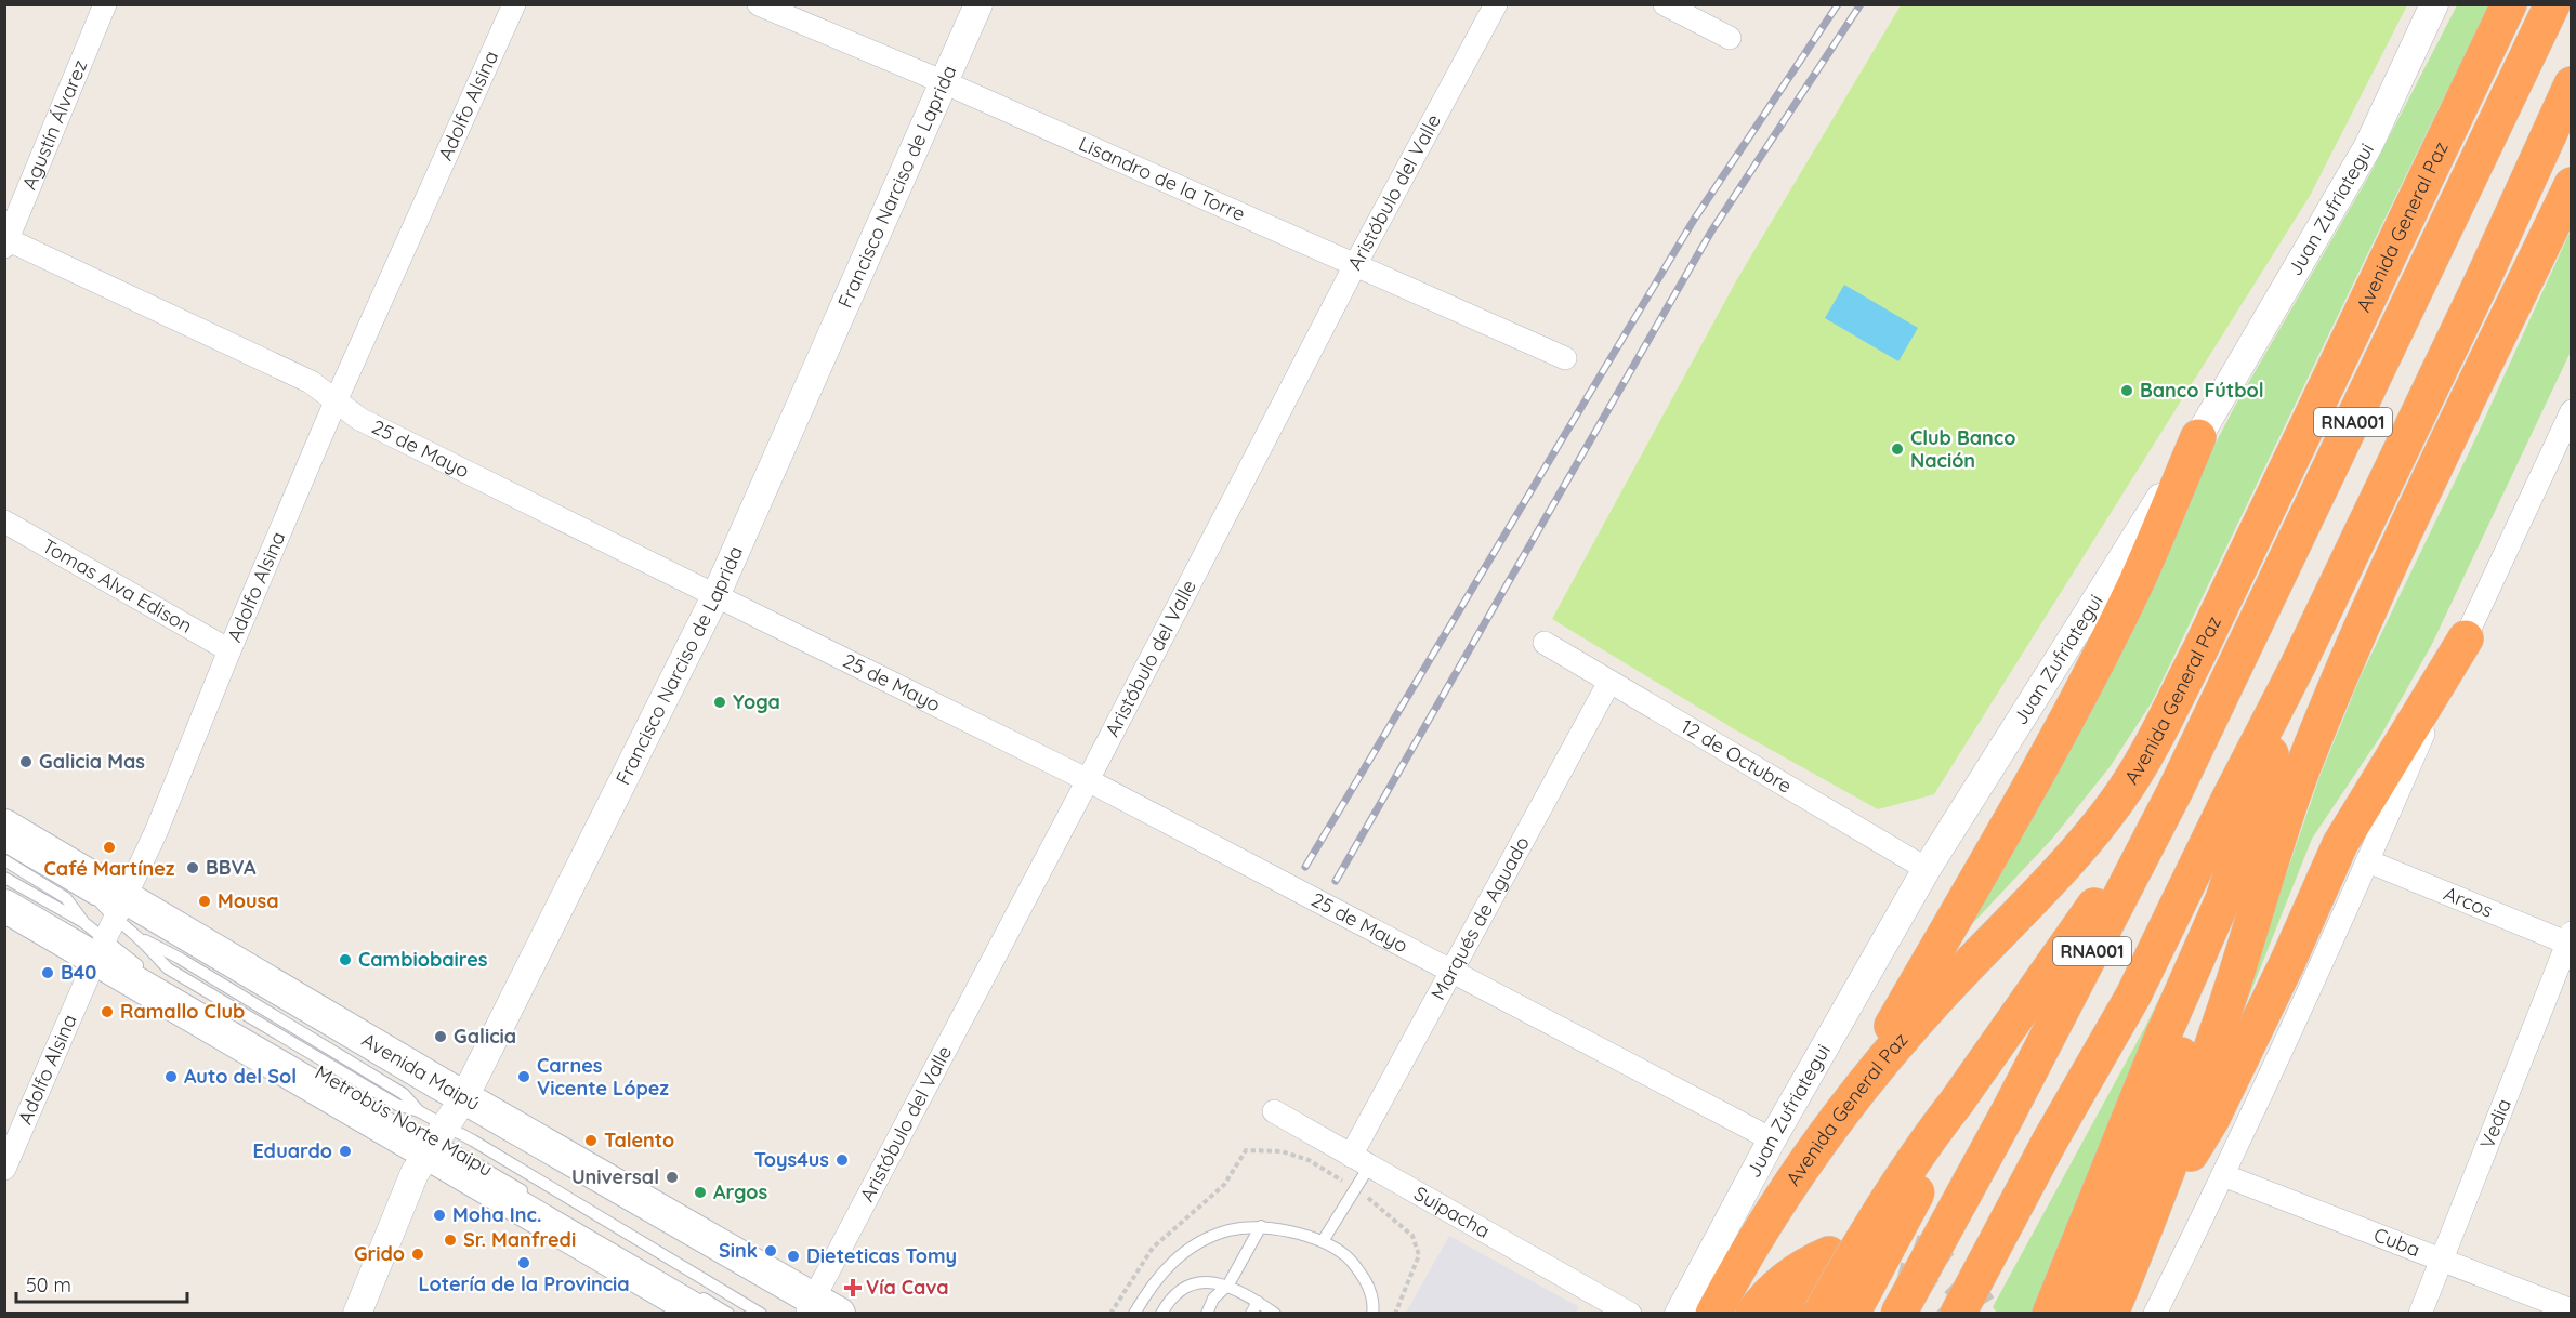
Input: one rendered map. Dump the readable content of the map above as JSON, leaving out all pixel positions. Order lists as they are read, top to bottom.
{
  "streets": {
    "highway": ["Avenida General Paz", "RNA001"],
    "main road": ["Avenida Maipú"],
    "street": [
      "Adolfo Alsina",
      "Agustín Álvarez",
      "Lisandro de la Torre",
      "Francisco Narciso de Laprida",
      "Aristóbulo del Valle",
      "Juan Zufriategui",
      "25 de Mayo",
      "Tomas Alva Edison",
      "12 de Octubre",
      "Arcos",
      "Marqués de Aguado",
      "Vedia",
      "Suipacha",
      "Cuba"
    ],
    "lane": ["Metrobús Norte Maipu"]
  },
  "crossings": [
    ["Adolfo Alsina", "25 de Mayo"],
    ["Adolfo Alsina", "Tomas Alva Edison"],
    ["Adolfo Alsina", "Avenida Maipú"],
    ["Adolfo Alsina", "Metrobús Norte Maipu"],
    ["Agustín Álvarez", "25 de Mayo"],
    ["Lisandro de la Torre", "Francisco Narciso de Laprida"],
    ["Lisandro de la Torre", "Aristóbulo del Valle"],
    ["Francisco Narciso de Laprida", "25 de Mayo"],
    ["Francisco Narciso de Laprida", "Avenida Maipú"],
    ["Francisco Narciso de Laprida", "Metrobús Norte Maipu"],
    ["Aristóbulo del Valle", "25 de Mayo"],
    ["Aristóbulo del Valle", "Avenida Maipú"],
    ["Juan Zufriategui", "25 de Mayo"],
    ["Juan Zufriategui", "12 de Octubre"],
    ["25 de Mayo", "Marqués de Aguado"],
    ["12 de Octubre", "Marqués de Aguado"],
    ["Arcos", "Vedia"],
    ["Marqués de Aguado", "Suipacha"],
    ["Avenida Maipú", "Metrobús Norte Maipu"],
    ["Vedia", "Cuba"]
  ],
  "places": {
    "other": [
      "Banco Fútbol",
      "Club Banco Nación",
      "Yoga",
      "Galicia Mas",
      "Café Martínez",
      "BBVA",
      "Mousa",
      "Cambiobaires",
      "B40",
      "Ramallo Club",
      "Galicia",
      "Auto del Sol",
      "Carnes Vicente López",
      "Talento",
      "Eduardo",
      "Toys4us",
      "Universal",
      "Argos",
      "Moha Inc.",
      "Sr. Manfredi",
      "Sink",
      "Grido",
      "Dieteticas Tomy",
      "Lotería de la Provincia"
    ],
    "health": ["Vía Cava"]
  },
  "scale_bar": "50 m"
}
